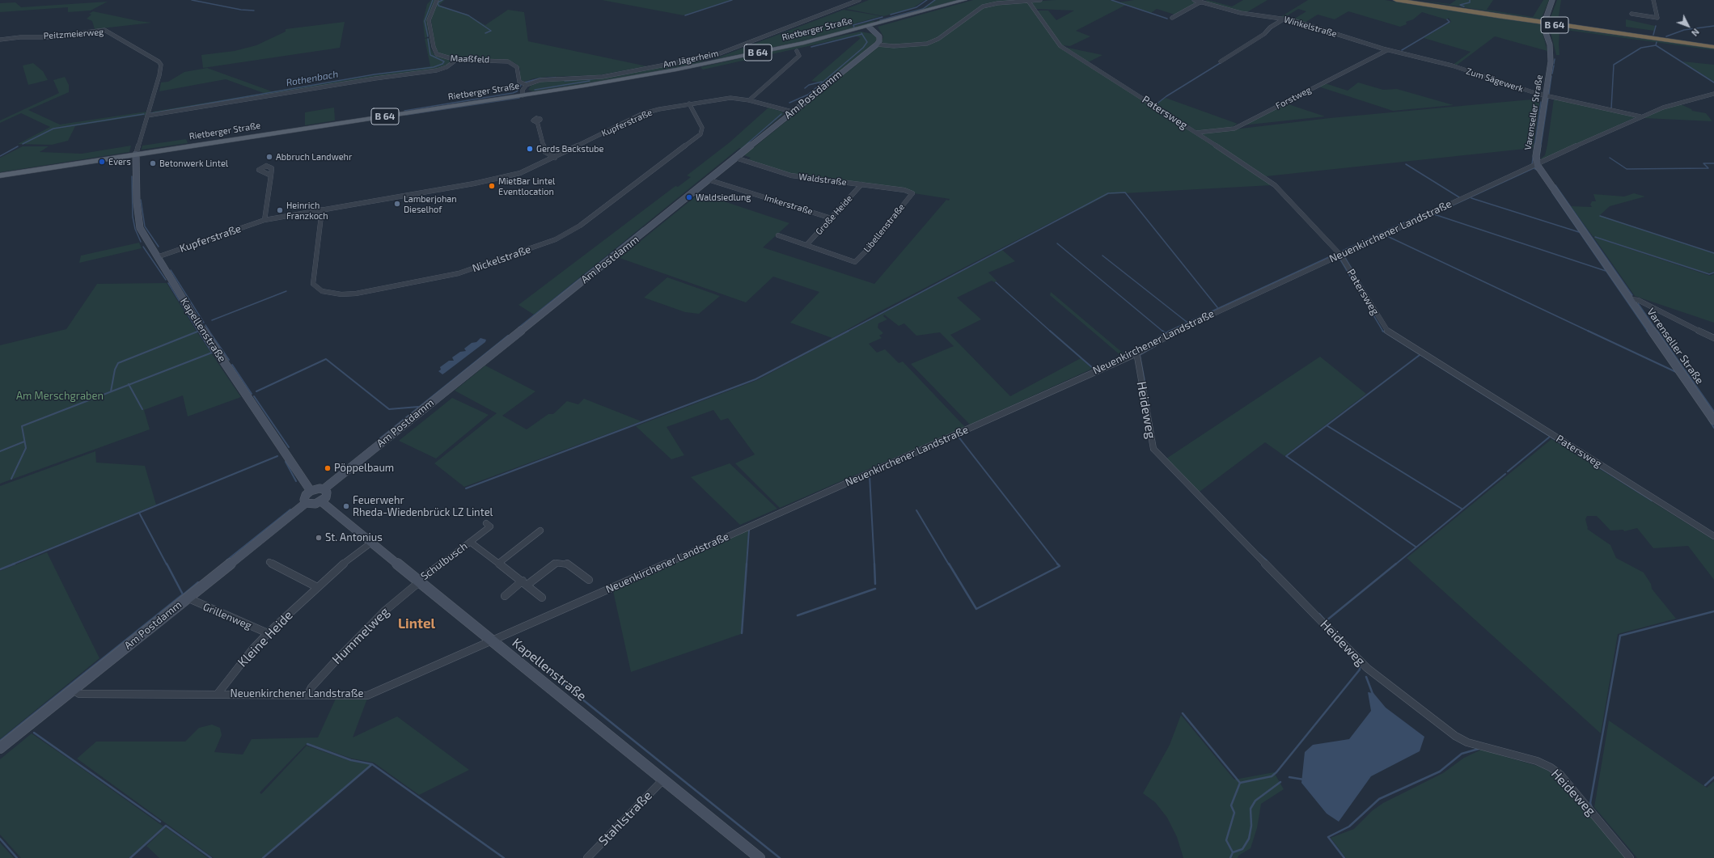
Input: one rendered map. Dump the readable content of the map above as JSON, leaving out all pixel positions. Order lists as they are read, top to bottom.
{
  "streets": {
    "highway": ["B 64"],
    "main road": ["Rietberger Straße"],
    "street": [
      "Winkelstraße",
      "Peitzmeierweg",
      "Maaßfeld",
      "Am Jägerheim",
      "Zum Sägewerk",
      "Am Postdamm",
      "Forstweg",
      "Patersweg",
      "Varenseller Straße",
      "Kupferstraße",
      "Waldstraße",
      "Imkerstraße",
      "Große Heide",
      "Libellenstraße",
      "Neuenkirchener Landstraße",
      "Nickelstraße",
      "Kapellenstraße",
      "Heideweg",
      "Schulbusch",
      "Grillenweg",
      "Hummelweg",
      "Kleine Heide",
      "Stahlstraße"
    ]
  },
  "crossings": [
    ["Winkelstraße", "Zum Sägewerk"],
    ["Winkelstraße", "Forstweg"],
    ["Rietberger Straße", "Peitzmeierweg"],
    ["Rietberger Straße", "Kapellenstraße"],
    ["Peitzmeierweg", "Kapellenstraße"],
    ["Maaßfeld", "Am Jägerheim"],
    ["Zum Sägewerk", "Forstweg"],
    ["Zum Sägewerk", "Varenseller Straße"],
    ["Zum Sägewerk", "Neuenkirchener Landstraße"],
    ["Am Postdamm", "Kupferstraße"],
    ["Am Postdamm", "Waldstraße"],
    ["Am Postdamm", "Imkerstraße"],
    ["Am Postdamm", "Neuenkirchener Landstraße"],
    ["Am Postdamm", "Kapellenstraße"],
    ["Am Postdamm", "Grillenweg"],
    ["Forstweg", "Patersweg"],
    ["Patersweg", "Neuenkirchener Landstraße"],
    ["Varenseller Straße", "Neuenkirchener Landstraße"],
    ["Kupferstraße", "Nickelstraße"],
    ["Kupferstraße", "Kapellenstraße"],
    ["Waldstraße", "Große Heide"],
    ["Waldstraße", "Libellenstraße"],
    ["Imkerstraße", "Große Heide"],
    ["Große Heide", "Libellenstraße"],
    ["Neuenkirchener Landstraße", "Kapellenstraße"],
    ["Neuenkirchener Landstraße", "Heideweg"],
    ["Neuenkirchener Landstraße", "Hummelweg"],
    ["Neuenkirchener Landstraße", "Kleine Heide"],
    ["Kapellenstraße", "Schulbusch"],
    ["Kapellenstraße", "Hummelweg"],
    ["Kapellenstraße", "Kleine Heide"],
    ["Kapellenstraße", "Stahlstraße"],
    ["Schulbusch", "Hummelweg"],
    ["Grillenweg", "Kleine Heide"]
  ],
  "districts": ["Lintel"],
  "water": ["Rothenbach"],
  "parks": ["Am Merschgraben"],
  "places": [
    "Gerds Backstube",
    "Abbruch Landwehr",
    "Evers",
    "Betonwerk Lintel",
    "MietBar Lintel Eventlocation",
    "Waldsiedlung",
    "Lamberjohan Dieselhof",
    "Heinrich Franzkoch",
    "Pöppelbaum",
    "Feuerwehr Rheda-Wiedenbrück LZ Lintel",
    "St. Antonius"
  ],
  "north": "bottom right"
}
